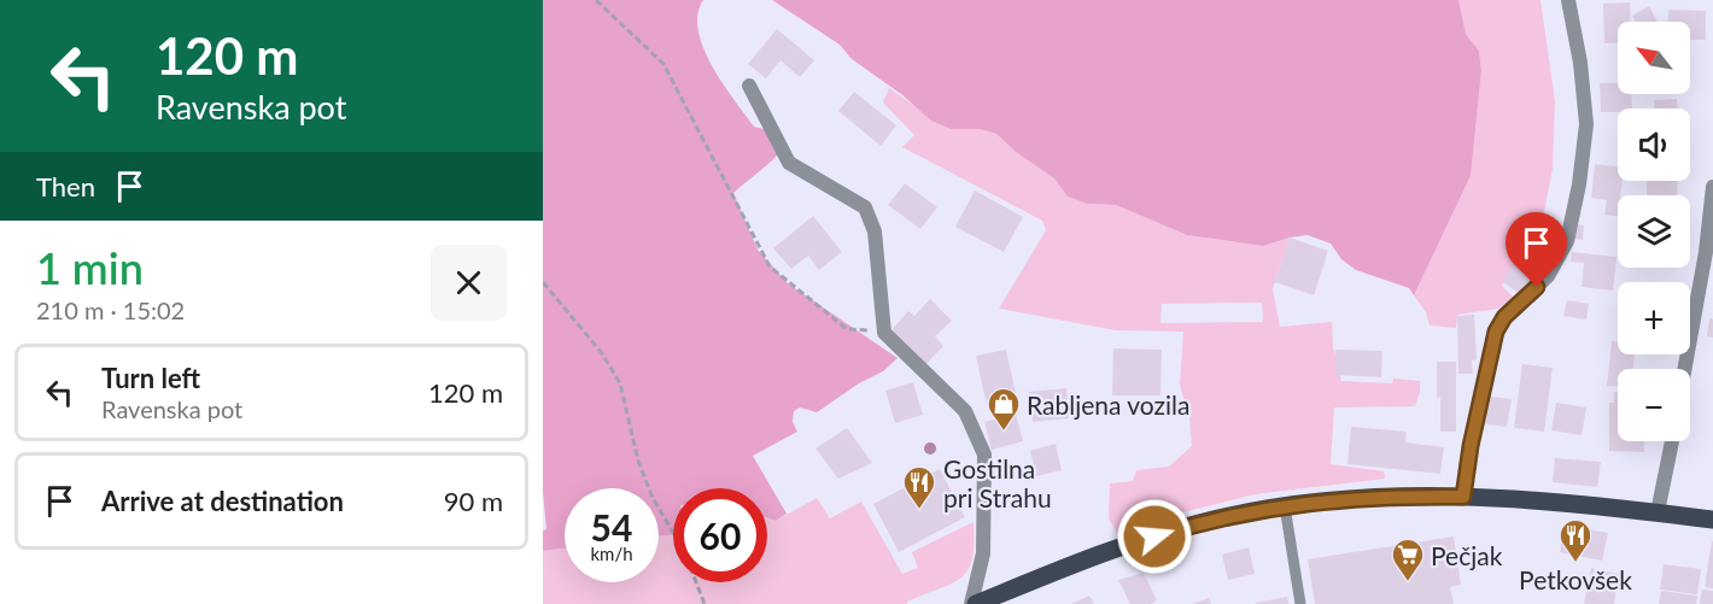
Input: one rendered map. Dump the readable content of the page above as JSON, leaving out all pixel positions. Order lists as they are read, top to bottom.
{
  "places": {
    "shop": ["Rabljena vozila"],
    "restaurant": ["Gostilna pri Strahu", "Petkovšek"],
    "supermarket": ["Pečjak"]
  },
  "north": "top left",
  "page": {
    "turn": ["120 m", "Ravenska pot"],
    "map_buttons": ["+", "−"],
    "then": "Then",
    "heading": ["1 min", "210 m · 15:02"],
    "list": [
      {
        "name": "Turn left",
        "note": "Ravenska pot",
        "value": "120 m"
      },
      {
        "name": "Arrive at destination",
        "value": "90 m"
      }
    ],
    "speed": "54 km/h",
    "limit": "60"
  }
}
